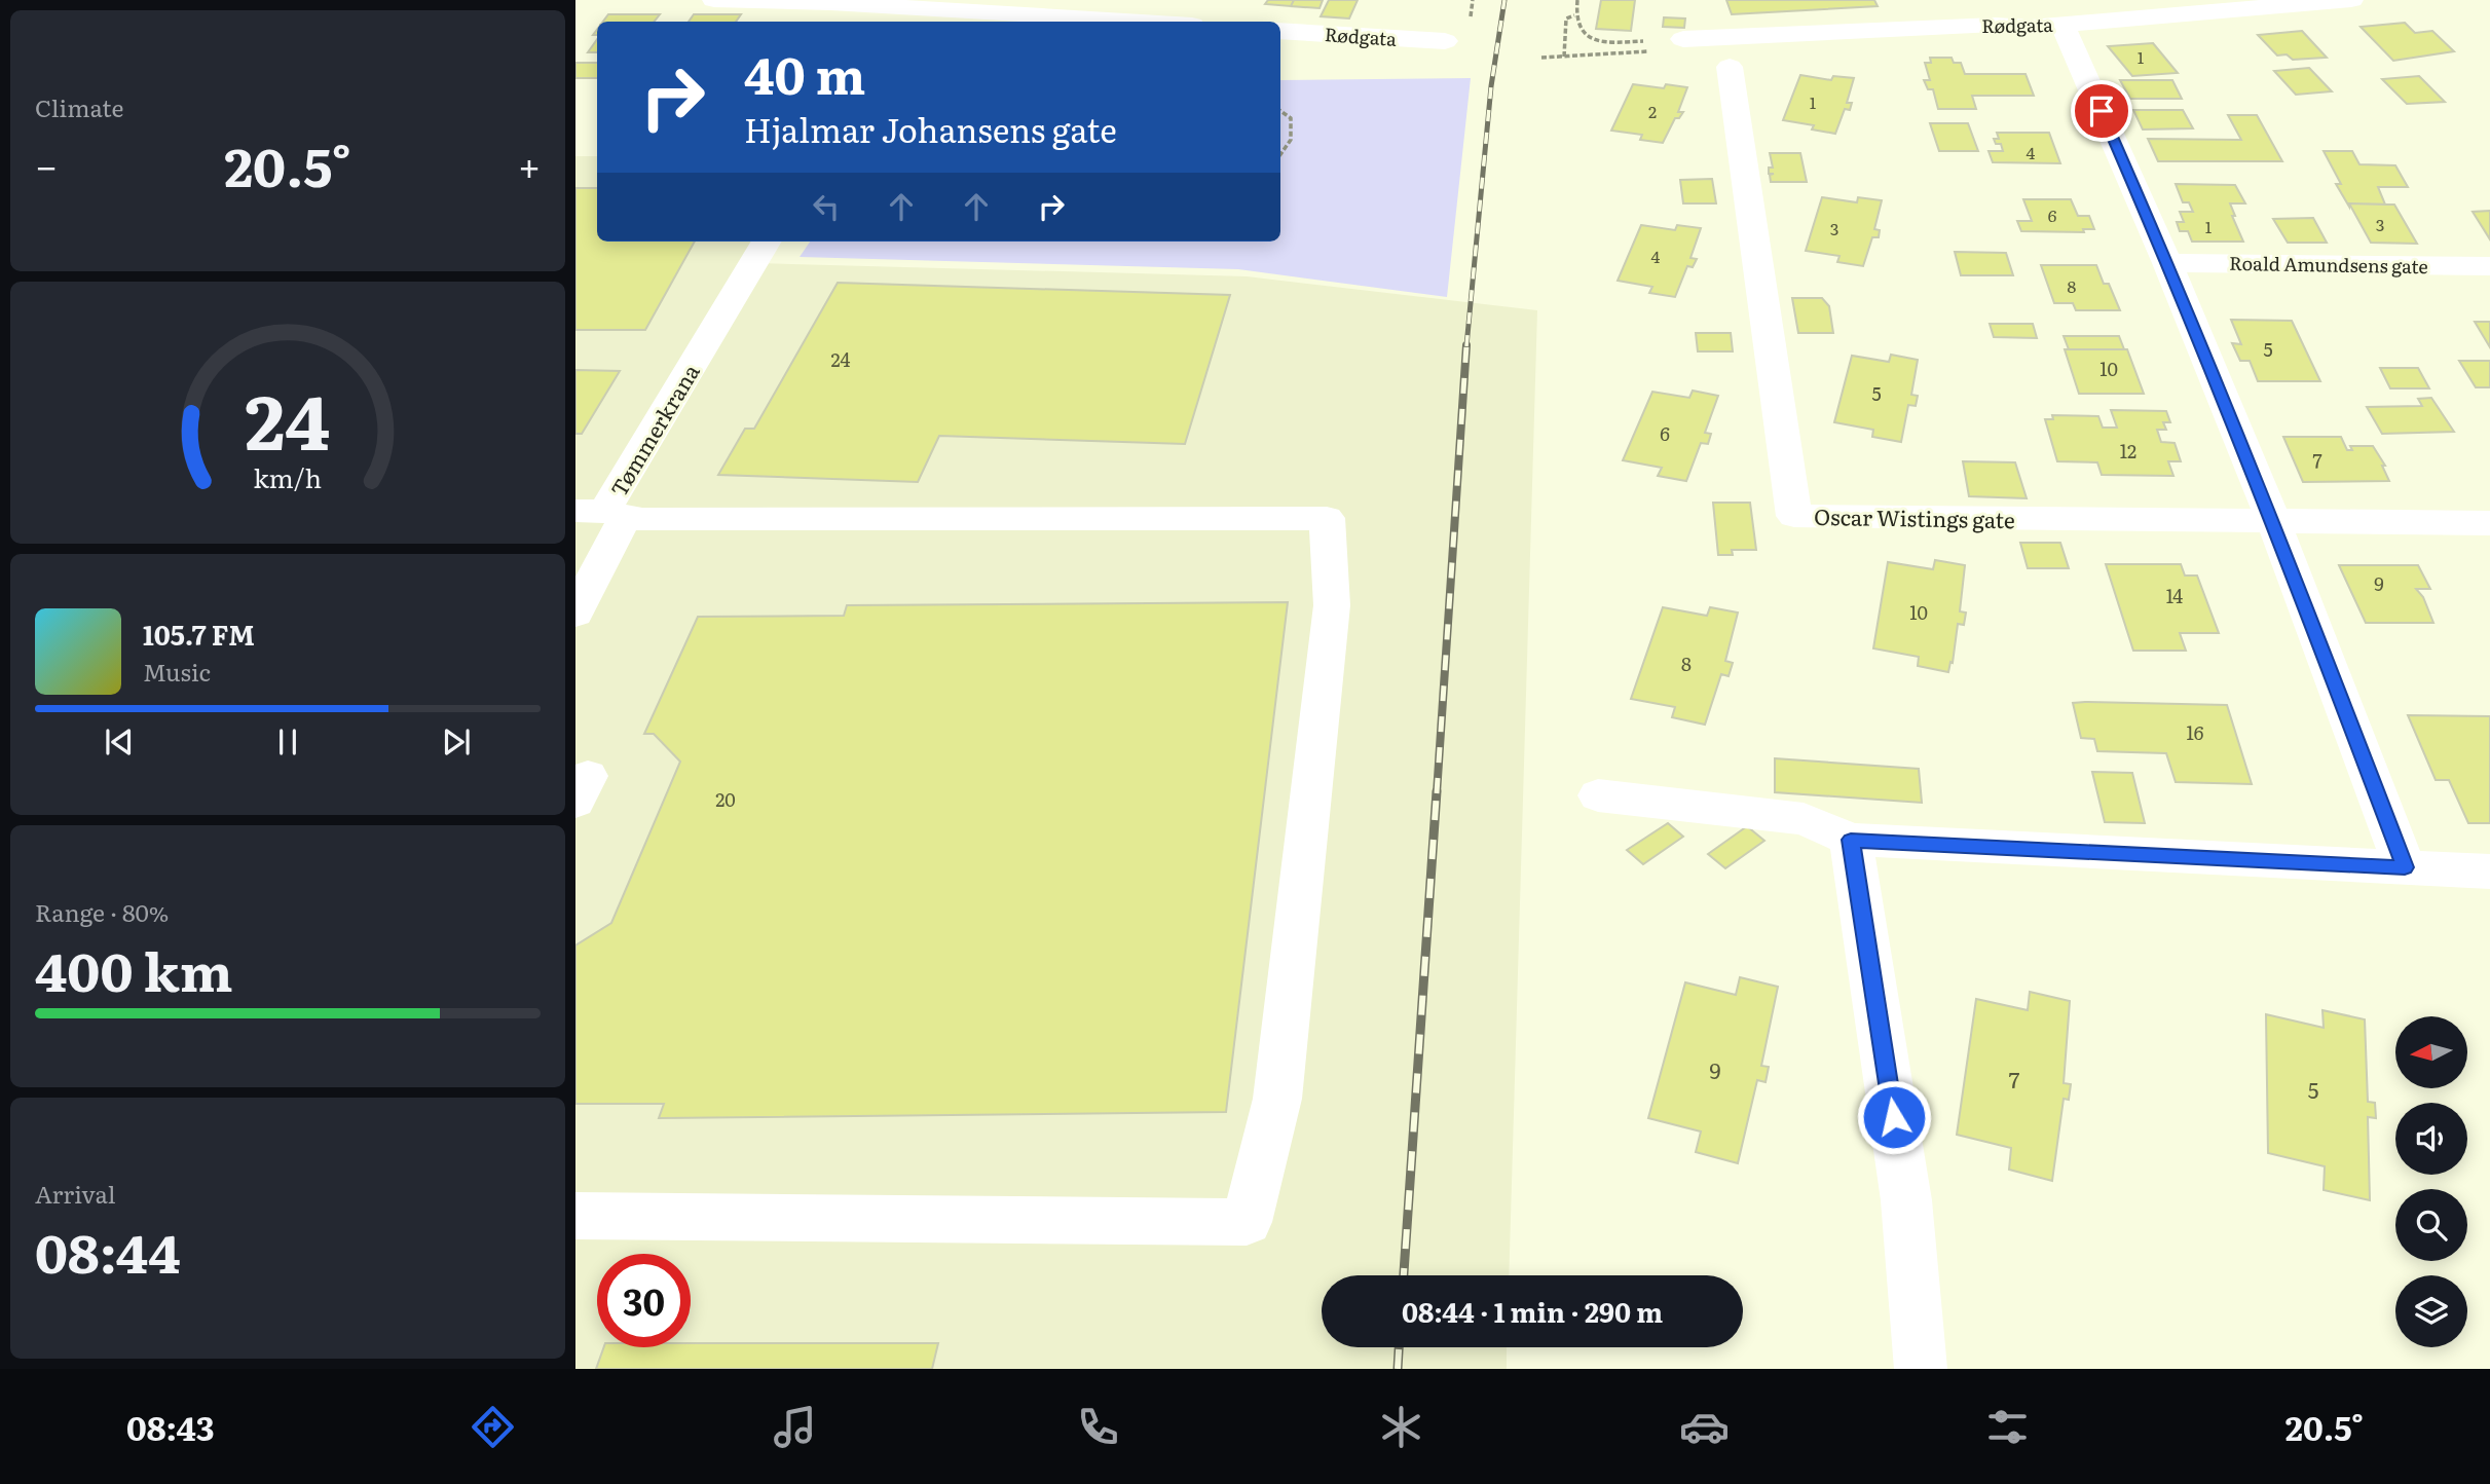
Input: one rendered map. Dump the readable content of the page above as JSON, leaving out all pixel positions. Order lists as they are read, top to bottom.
{
  "streets": {
    "street": [
      "Rødgata",
      "Roald Amundsens gate",
      "Tømmerkrana",
      "Oscar Wistings gate"
    ]
  },
  "house_numbers": [
    "1",
    "1",
    "2",
    "4",
    "6",
    "3",
    "1",
    "3",
    "4",
    "8",
    "5",
    "24",
    "10",
    "5",
    "6",
    "12",
    "7",
    "9",
    "14",
    "10",
    "8",
    "16",
    "20",
    "9",
    "7",
    "5"
  ],
  "north": "left",
  "page": {
    "tile": [
      "Climate",
      ["Range · 80%", "400 km"],
      ["Arrival", "08:44"]
    ],
    "turn": ["40 m", "Hjalmar Johansens gate"],
    "heat": ["−", "20.5°", "+"],
    "song": ["105.7 FM", "Music"],
    "limit": "30",
    "trip": "08:44 · 1 min · 290 m",
    "tabs": ["08:43", "20.5°"],
    "gauge": ["24", "km/h"]
  }
}
